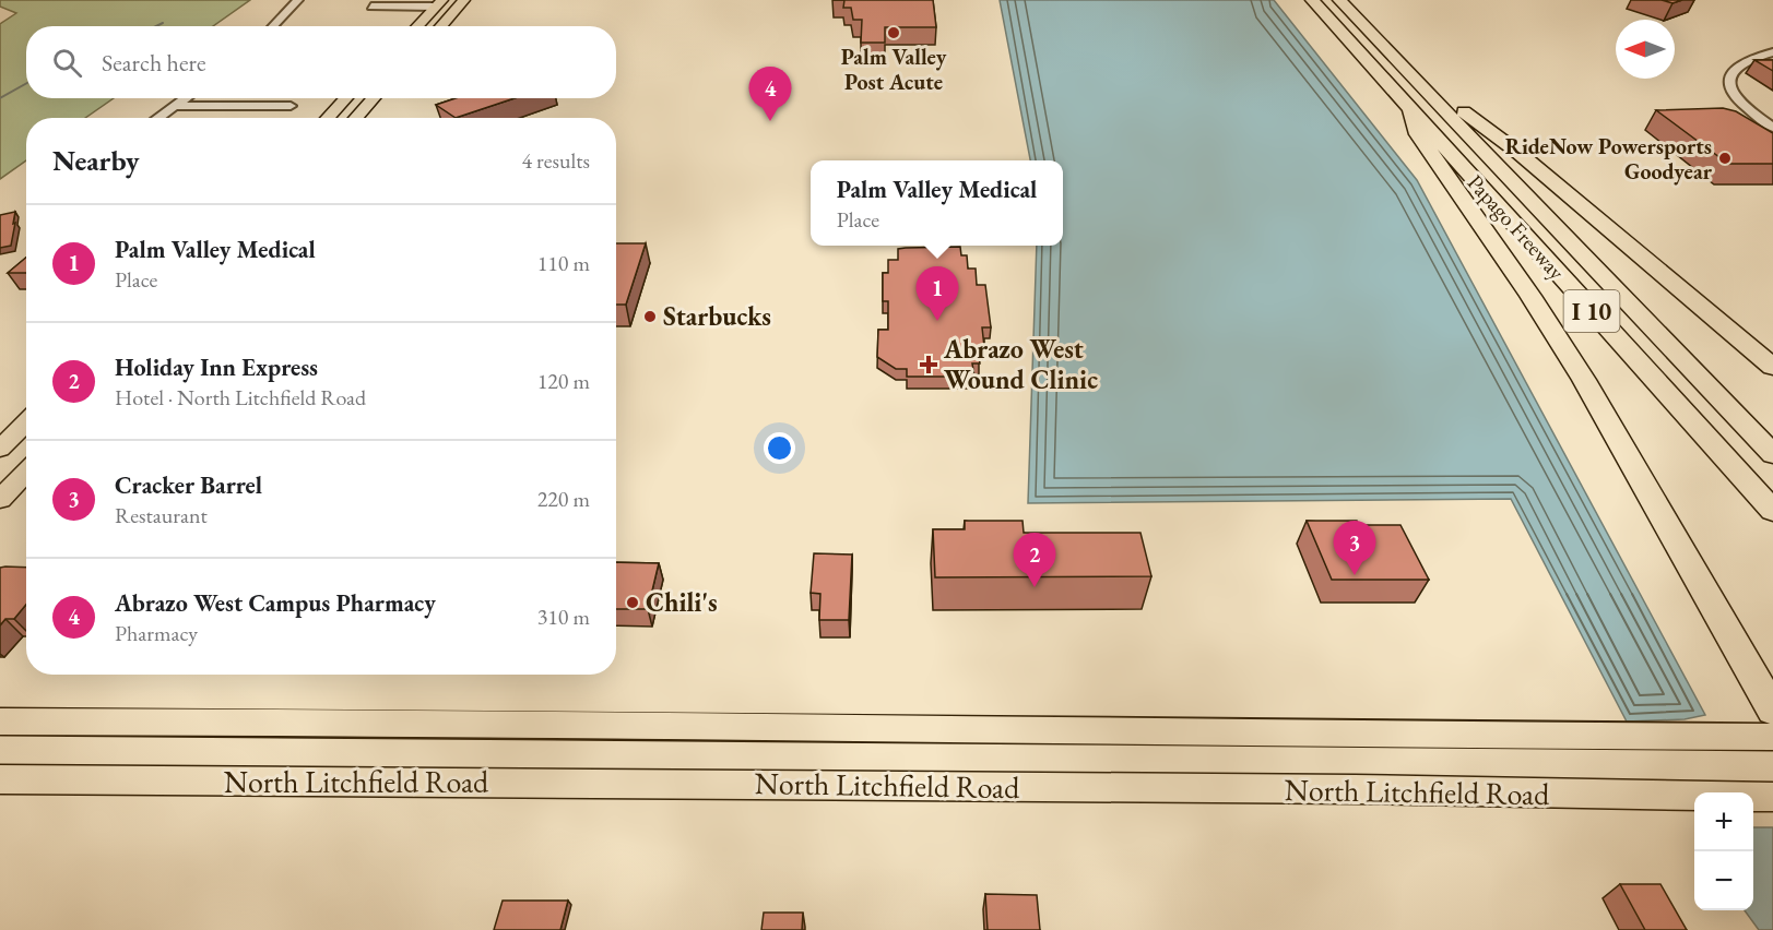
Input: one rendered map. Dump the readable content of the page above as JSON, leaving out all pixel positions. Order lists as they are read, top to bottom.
{
  "streets": {
    "highway": ["Papago Freeway", "I 10"],
    "main road": ["North Litchfield Road"]
  },
  "places": {
    "other": [
      "Palm Valley Post Acute",
      "RideNow Powersports Goodyear",
      "Starbucks",
      "Chili's"
    ],
    "health": ["Abrazo West Wound Clinic"]
  },
  "north": "left",
  "page": {
    "search": "Search here",
    "pins": [
      "4",
      "1",
      "3",
      "2"
    ],
    "heading": ["Nearby", "4 results"],
    "popup": ["Palm Valley Medical", "Place"],
    "list": [
      {
        "mark": "1",
        "name": "Palm Valley Medical",
        "note": "Place",
        "value": "110 m"
      },
      {
        "mark": "2",
        "name": "Holiday Inn Express",
        "note": "Hotel · North Litchfield Road",
        "value": "120 m"
      },
      {
        "mark": "3",
        "name": "Cracker Barrel",
        "note": "Restaurant",
        "value": "220 m"
      },
      {
        "mark": "4",
        "name": "Abrazo West Campus Pharmacy",
        "note": "Pharmacy",
        "value": "310 m"
      }
    ],
    "map_buttons": ["+", "−"]
  }
}
